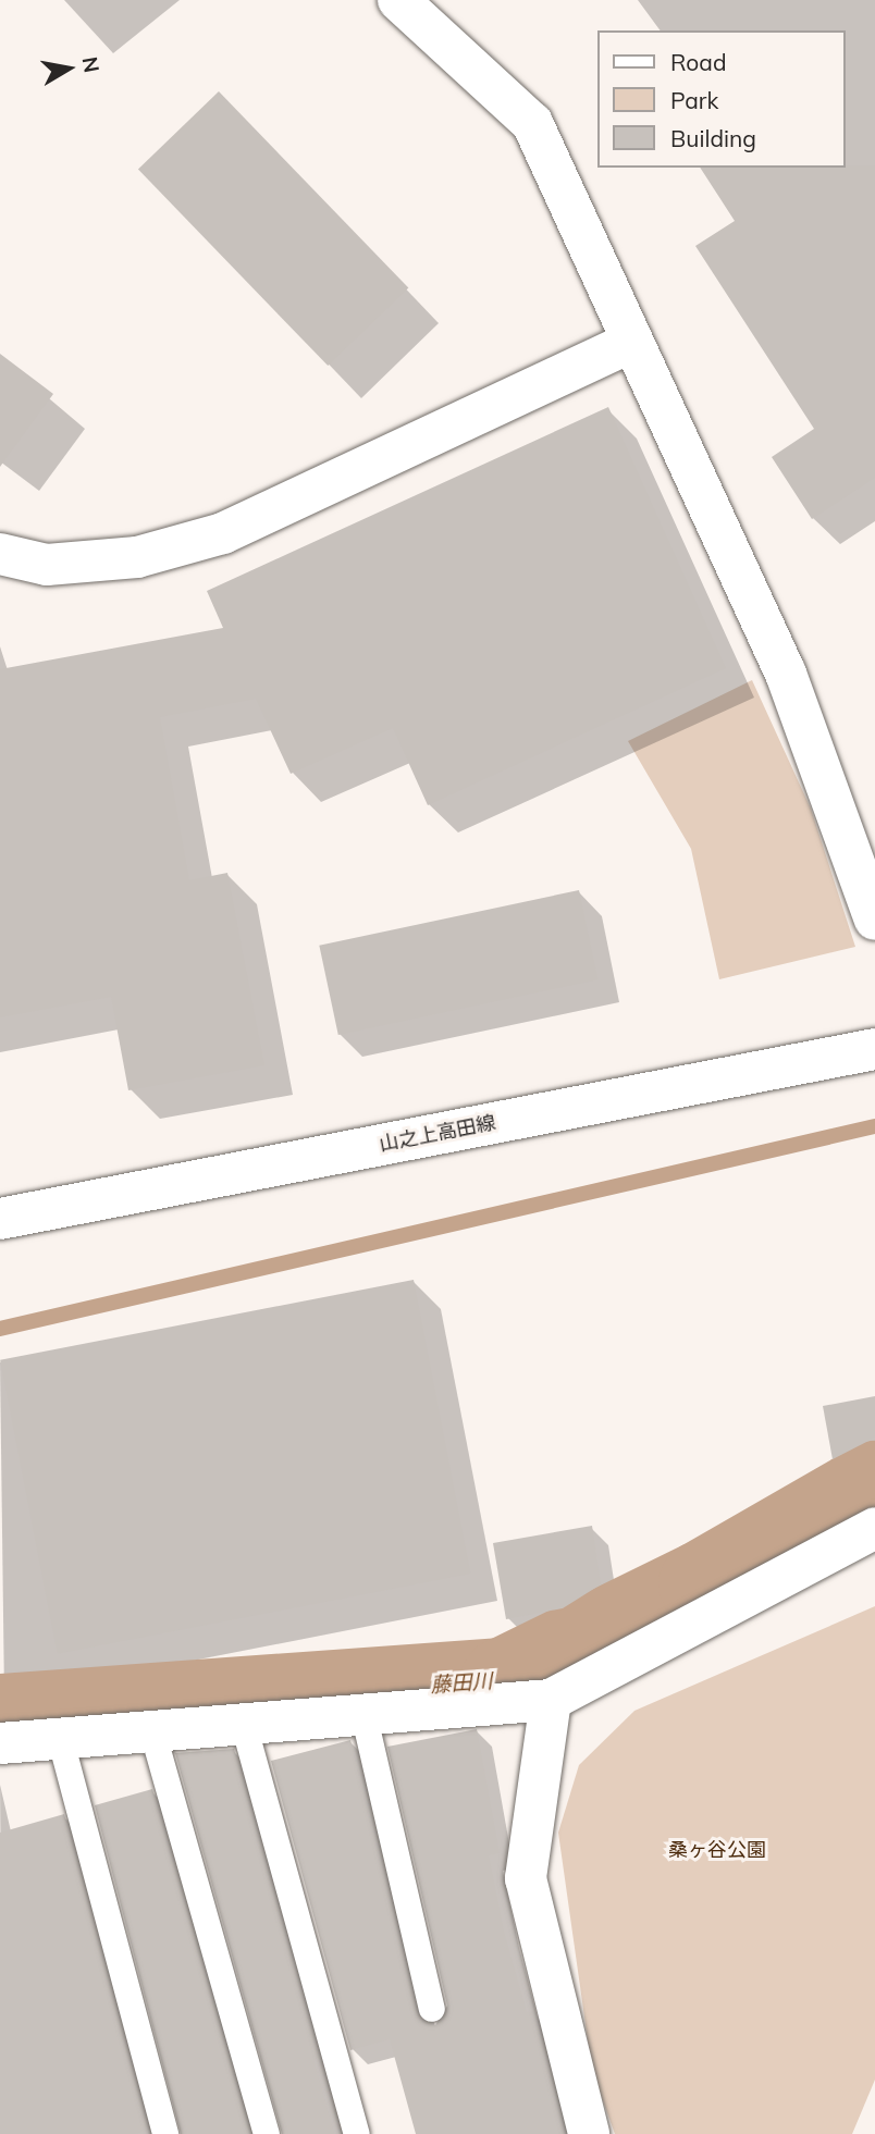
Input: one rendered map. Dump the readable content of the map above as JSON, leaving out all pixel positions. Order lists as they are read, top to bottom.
{
  "streets": {
    "street": ["山之上高田線"]
  },
  "water": ["藤田川"],
  "parks": ["桑ヶ谷公園"],
  "legend": ["Road", "Park", "Building"],
  "north": "right"
}
